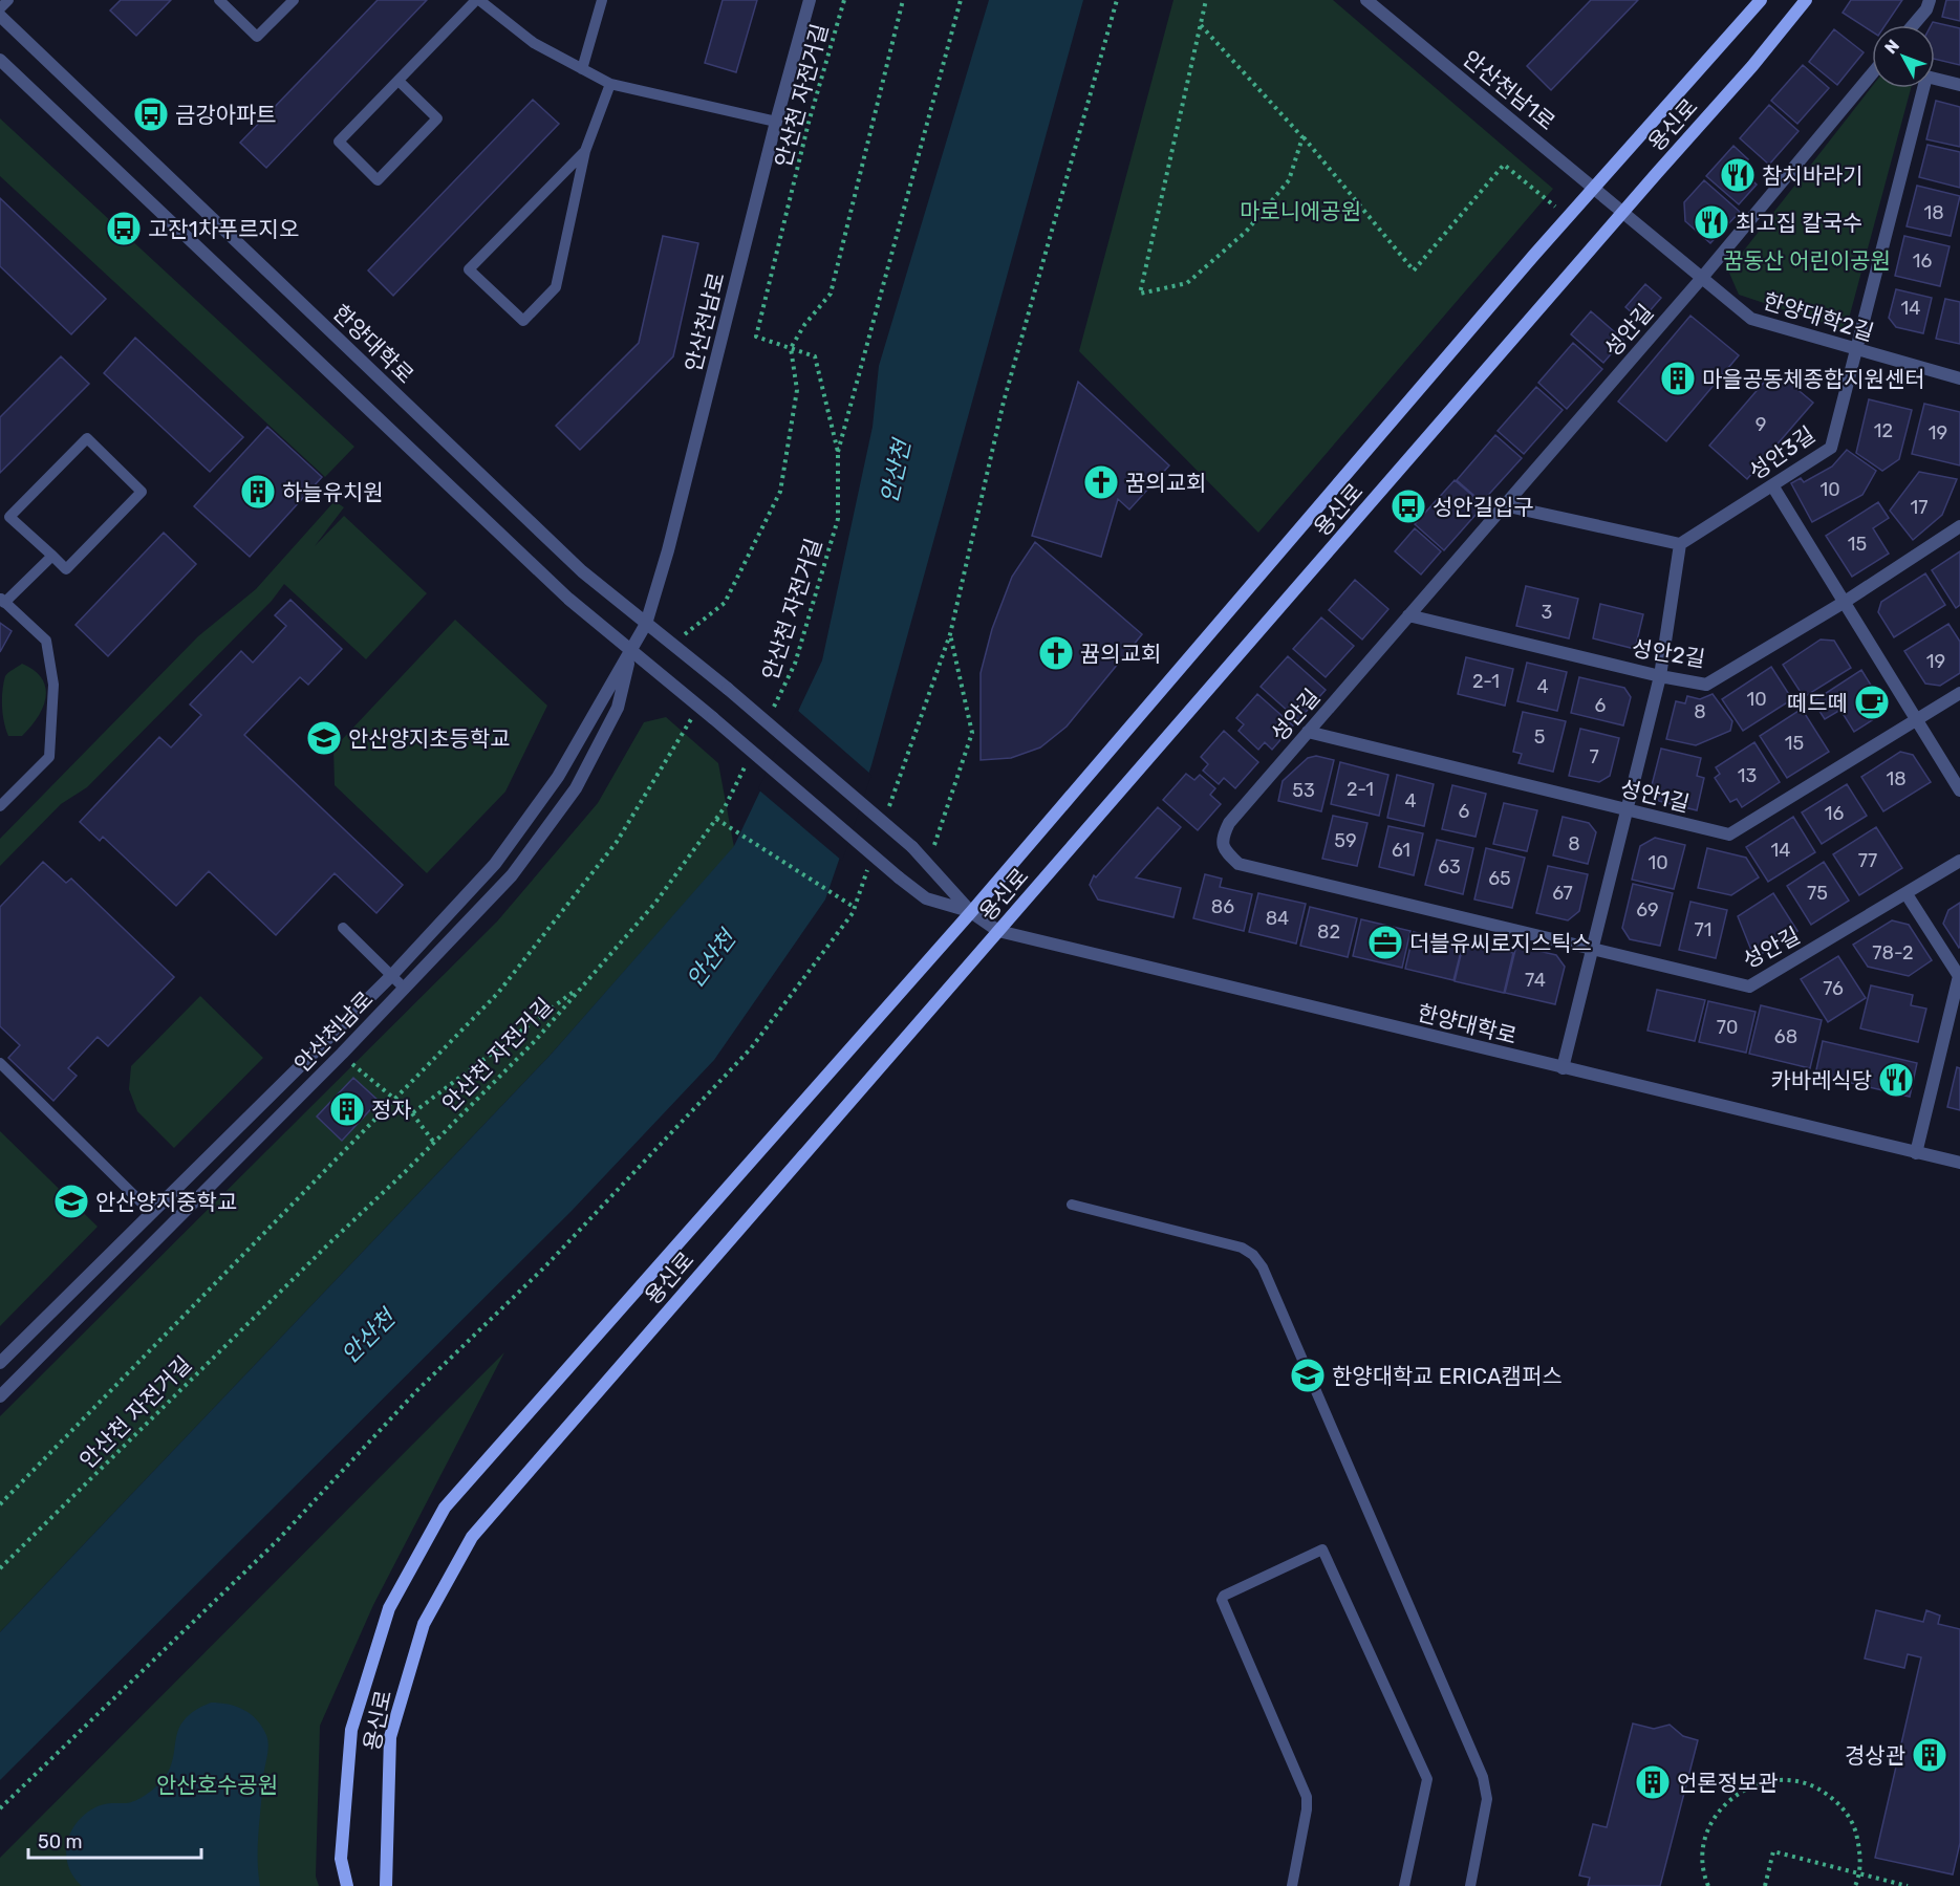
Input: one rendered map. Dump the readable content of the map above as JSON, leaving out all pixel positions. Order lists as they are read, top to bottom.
{
  "streets": {
    "main road": ["용신로"],
    "street": [
      "안산천남1로",
      "한양대학2길",
      "안산천남로",
      "성안길",
      "한양대학로",
      "성안3길",
      "성안2길",
      "성안1길"
    ],
    "path": ["안산천 자전거길"]
  },
  "crossings": [
    ["안산천남1로", "용신로"],
    ["안산천남1로", "한양대학2길"],
    ["용신로", "한양대학2길"],
    ["용신로", "한양대학로"],
    ["한양대학2길", "성안길"],
    ["한양대학2길", "성안3길"],
    ["안산천남로", "한양대학로"],
    ["성안길", "성안2길"],
    ["성안길", "성안1길"]
  ],
  "water": ["안산천"],
  "parks": ["마로니에공원", "꿈동산 어린이공원", "안산호수공원"],
  "places": {
    "bus stop": ["금강아파트", "고잔1차푸르지오", "성안길입구"],
    "restaurant": ["참치바라기", "최고집 칼국수", "카바레식당"],
    "building": [
      "마을공동체종합지원센터",
      "하늘유치원",
      "정자",
      "경상관",
      "언론정보관"
    ],
    "church": ["꿈의교회", "뀸의교회"],
    "cafe": ["떼드떼"],
    "school or university": ["안산양지초등학교", "안산양지중학교", "한양대학교 ERICA캠퍼스"],
    "office": ["더블유씨로지스틱스"]
  },
  "house_numbers": [
    "18",
    "16",
    "14",
    "9",
    "12",
    "19",
    "10",
    "17",
    "15",
    "3",
    "19",
    "2-1",
    "4",
    "10",
    "6",
    "8",
    "5",
    "15",
    "7",
    "13",
    "18",
    "2-1",
    "53",
    "4",
    "6",
    "16",
    "59",
    "8",
    "61",
    "14",
    "77",
    "10",
    "63",
    "65",
    "67",
    "75",
    "86",
    "69",
    "84",
    "71",
    "82",
    "78-2",
    "74",
    "76",
    "70",
    "68"
  ],
  "scale_bar": "50 m",
  "north": "top left"
}
